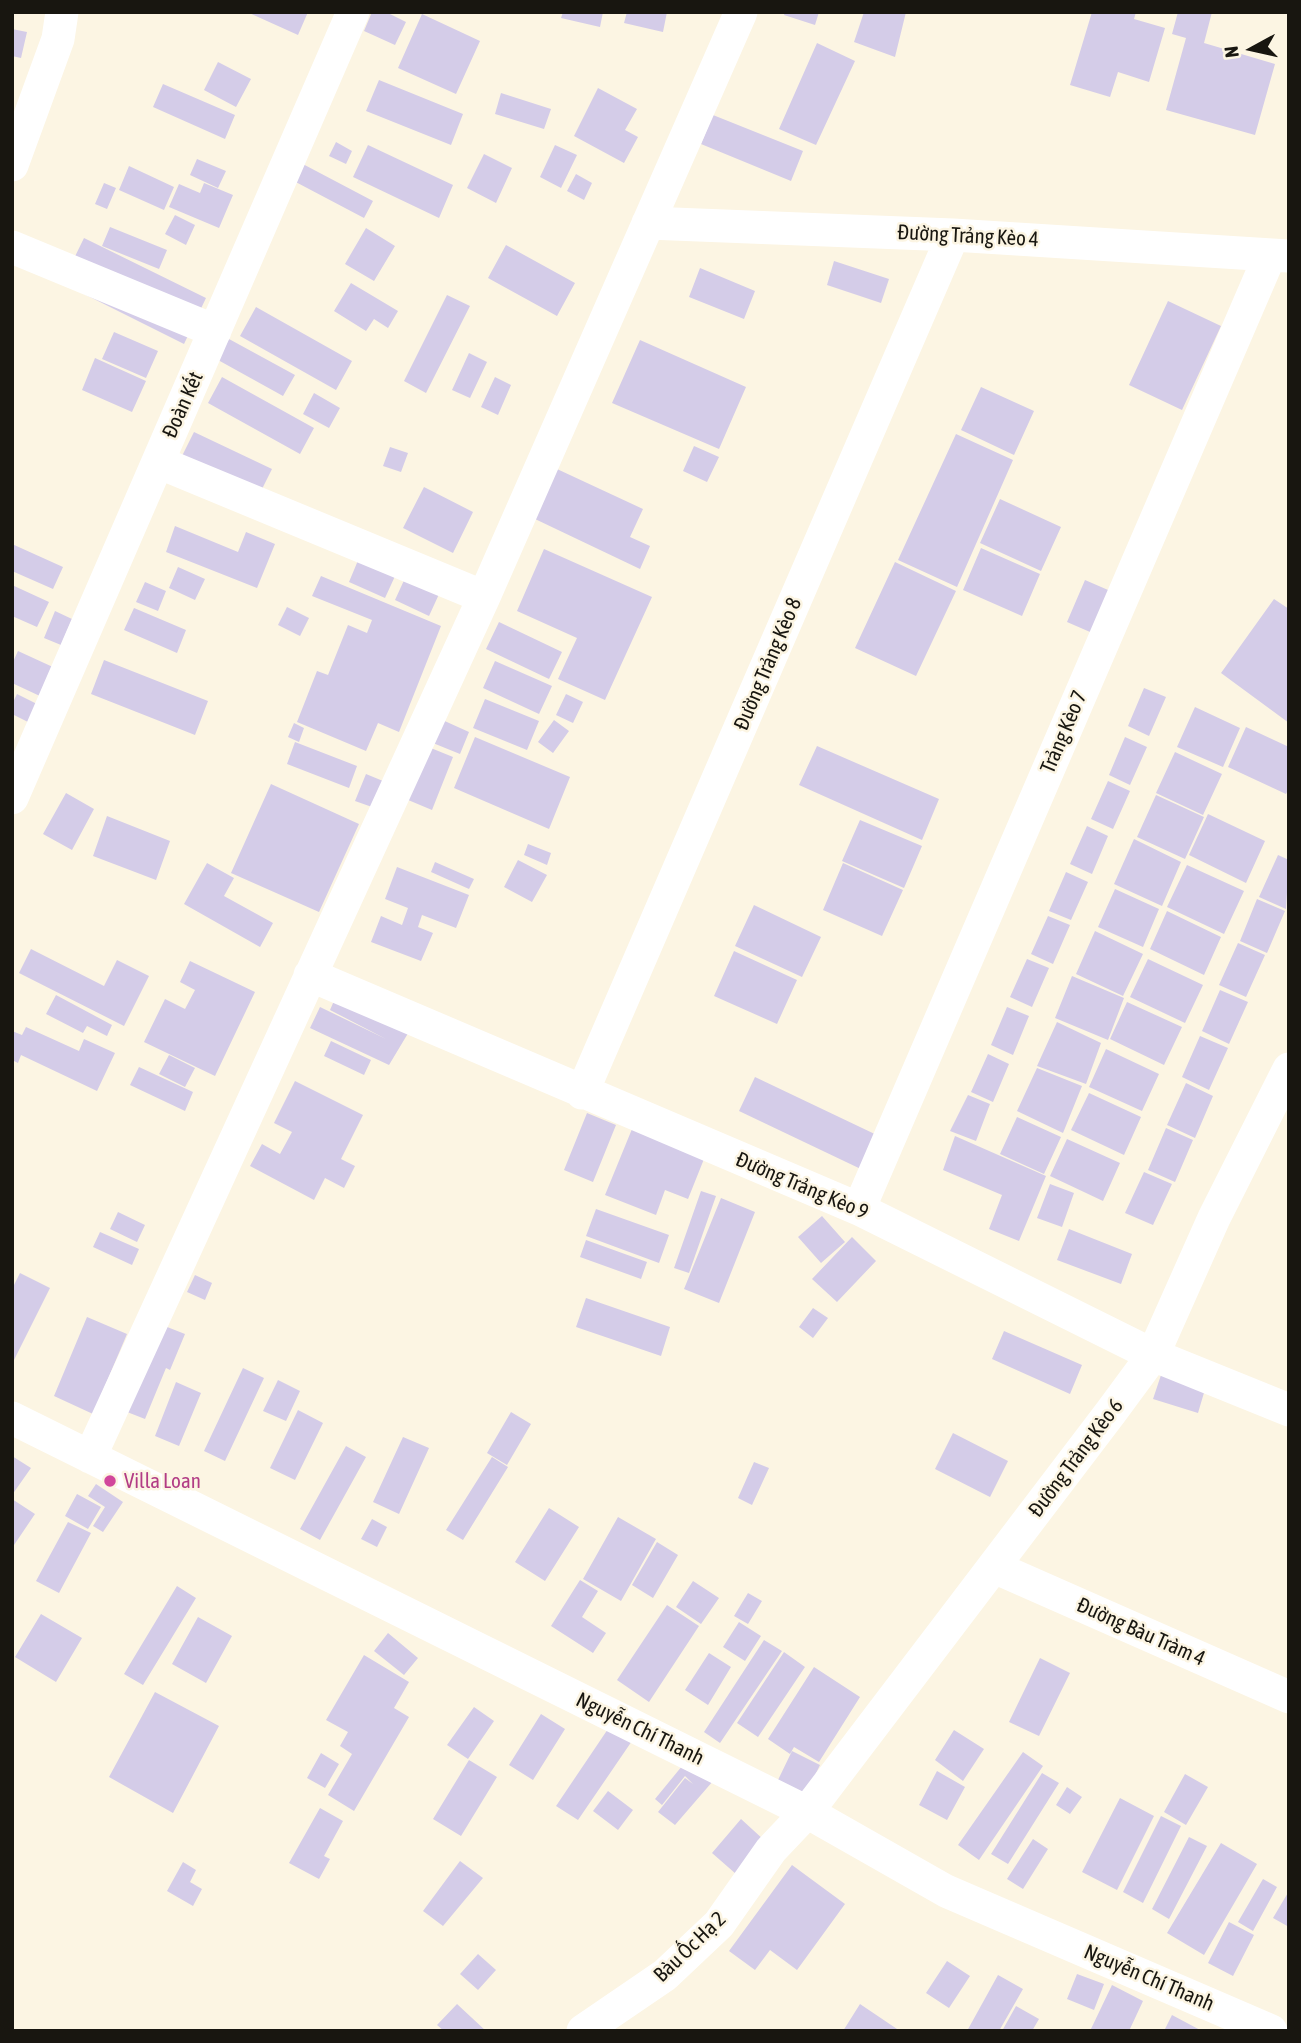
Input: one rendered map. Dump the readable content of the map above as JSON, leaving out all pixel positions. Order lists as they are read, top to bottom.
{
  "streets": {
    "street": [
      "Đường Trảng Kèo 4",
      "Đoàn Kết",
      "Đường Trảng Kèo 8",
      "Trảng Kèo 7",
      "Đường Trảng Kèo 9",
      "Đường Trảng Kèo 6",
      "Đường Bàu Tràm 4",
      "Nguyễn Chí Thanh",
      "Bàu Ốc Hạ 2"
    ]
  },
  "crossings": [
    ["Đường Trảng Kèo 4", "Đường Trảng Kèo 8"],
    ["Đường Trảng Kèo 4", "Trảng Kèo 7"],
    ["Đường Trảng Kèo 8", "Đường Trảng Kèo 9"],
    ["Trảng Kèo 7", "Đường Trảng Kèo 9"],
    ["Đường Trảng Kèo 9", "Đường Trảng Kèo 6"],
    ["Đường Trảng Kèo 6", "Đường Bàu Tràm 4"],
    ["Đường Trảng Kèo 6", "Nguyễn Chí Thanh"],
    ["Đường Trảng Kèo 6", "Bàu Ốc Hạ 2"],
    ["Nguyễn Chí Thanh", "Bàu Ốc Hạ 2"]
  ],
  "places": ["Villa Loan"],
  "north": "left"
}
